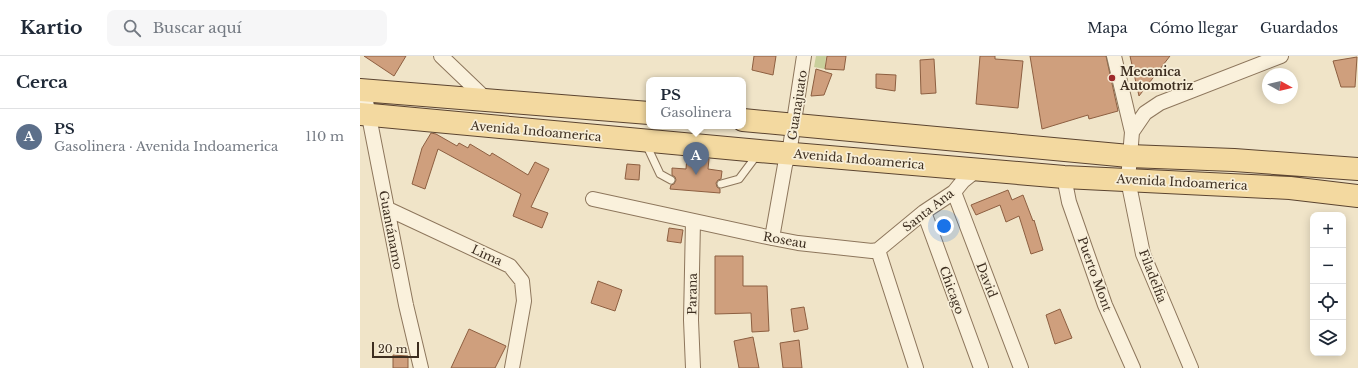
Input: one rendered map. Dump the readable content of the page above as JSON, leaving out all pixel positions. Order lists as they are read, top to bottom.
{
  "streets": {
    "main road": ["Avenida Indoamerica"],
    "street": [
      "Guanajuato",
      "Santa Ana",
      "Guantánamo",
      "Roseau",
      "Lima",
      "Puerto Mont",
      "Filadelfia",
      "David",
      "Chicago",
      "Parana"
    ]
  },
  "crossings": [
    ["Guanajuato", "Avenida Indoamerica"],
    ["Guanajuato", "Roseau"],
    ["Avenida Indoamerica", "Santa Ana"],
    ["Avenida Indoamerica", "Guantánamo"],
    ["Avenida Indoamerica", "Puerto Mont"],
    ["Avenida Indoamerica", "Filadelfia"],
    ["Santa Ana", "Roseau"],
    ["Santa Ana", "David"],
    ["Santa Ana", "Chicago"],
    ["Guantánamo", "Lima"],
    ["Roseau", "Parana"]
  ],
  "places": ["Mecanica Automotriz"],
  "scale_bar": "20 m",
  "north": "right",
  "page": {
    "header": "Kartio",
    "search": "Buscar aquí",
    "nav": ["Mapa", "Cómo llegar", "Guardados"],
    "heading": "Cerca",
    "popup": ["PS", "Gasolinera"],
    "list": [
      {
        "mark": "A",
        "name": "PS",
        "note": "Gasolinera · Avenida Indoamerica",
        "value": "110 m"
      }
    ],
    "pins": "A",
    "map_buttons": ["+", "−"],
    "scale": "20 m"
  }
}
